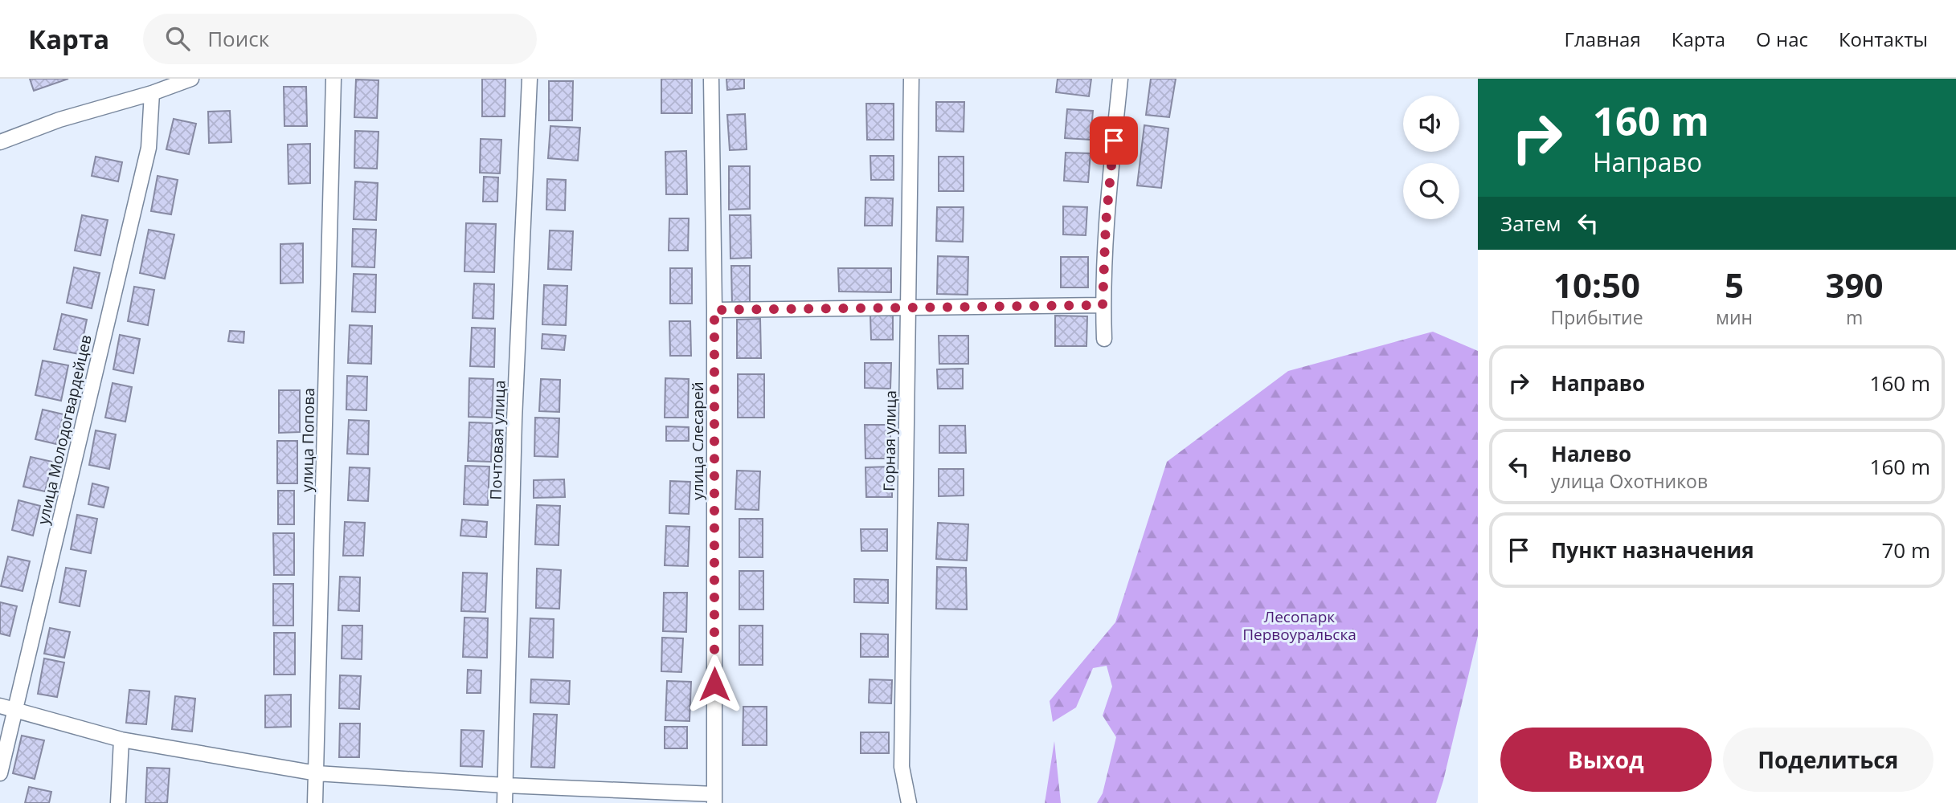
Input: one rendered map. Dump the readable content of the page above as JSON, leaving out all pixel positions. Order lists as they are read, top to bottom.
{
  "streets": {
    "street": [
      "улица Молодогвардейцев",
      "улица Попова",
      "Почтовая улица",
      "улица Слесарей",
      "Горная улица"
    ]
  },
  "parks": ["Лесопарк Первоуральска"],
  "page": {
    "header": "Карта",
    "search": "Поиск",
    "nav": [
      "Главная",
      "Карта",
      "О нас",
      "Контакты"
    ],
    "turn": ["160 m", "Направо"],
    "then": "Затем",
    "eta": [
      "10:50",
      "Прибытие",
      "5",
      "мин",
      "390",
      "m"
    ],
    "list": [
      {
        "name": "Направо",
        "value": "160 m"
      },
      {
        "name": "Налево",
        "note": "улица Охотников",
        "value": "160 m"
      },
      {
        "name": "Пункт назначения",
        "value": "70 m"
      }
    ],
    "buttons": ["Выход", "Поделиться"]
  }
}
